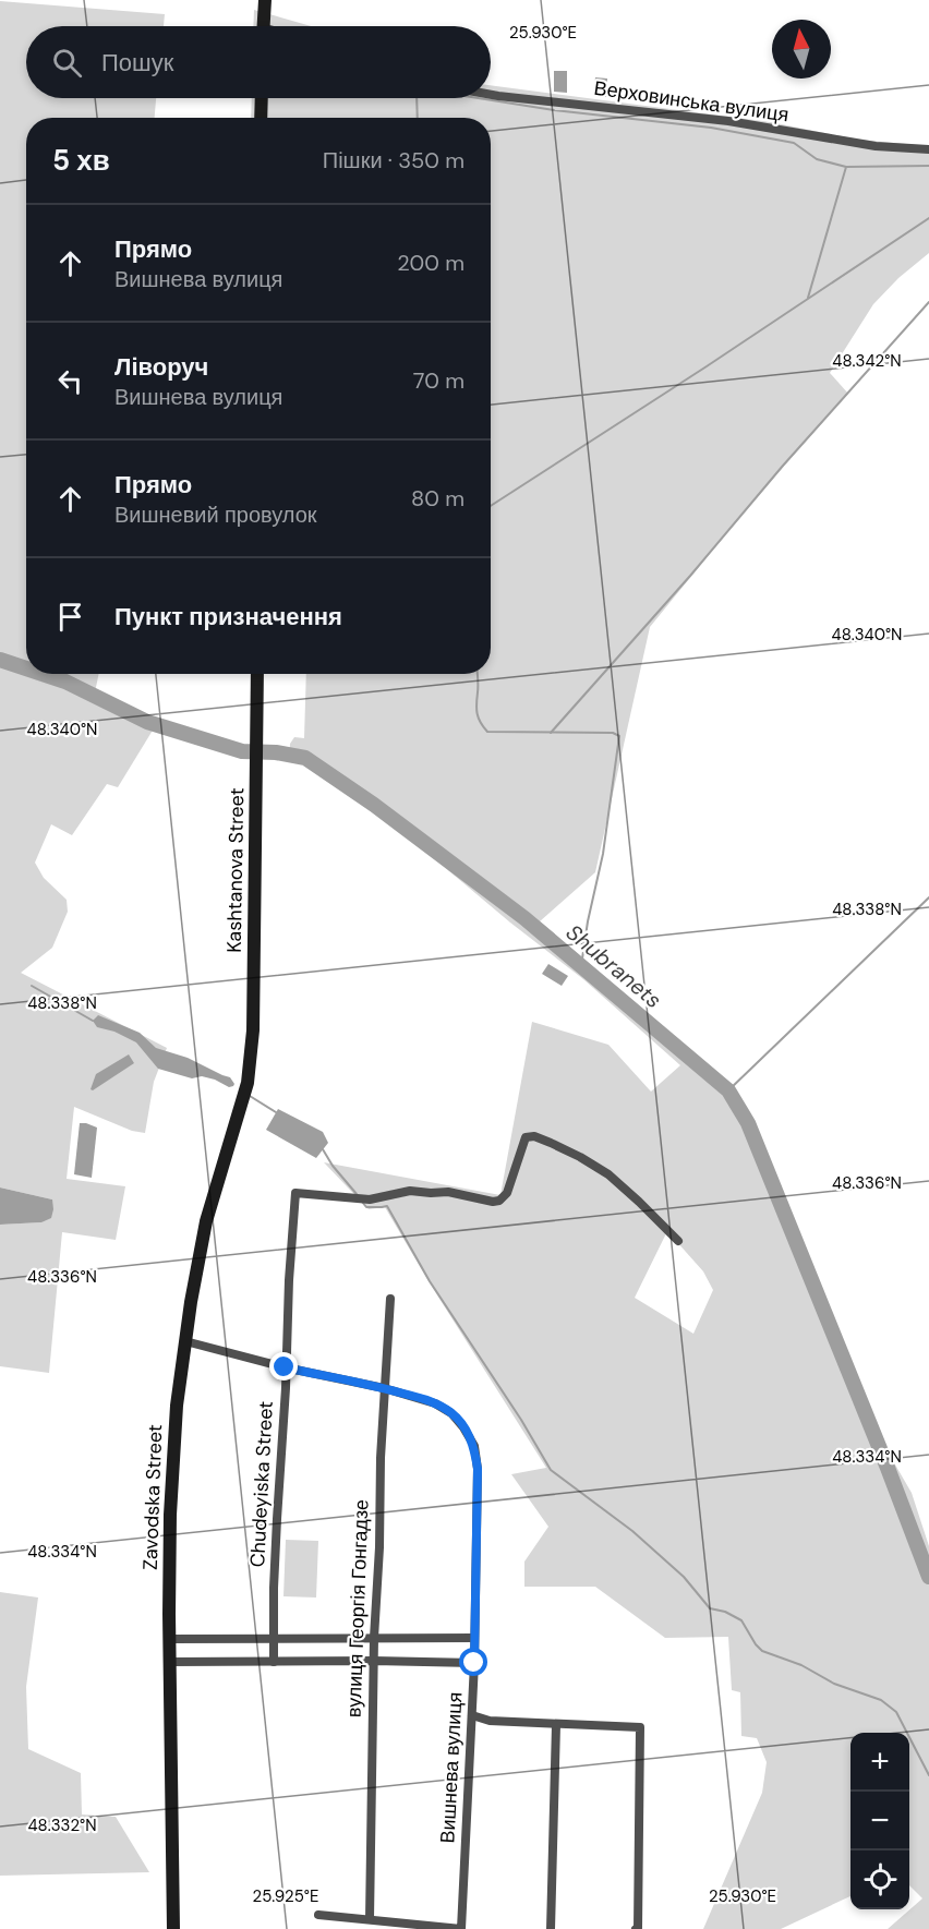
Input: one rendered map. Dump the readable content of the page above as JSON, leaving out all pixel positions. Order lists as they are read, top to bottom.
{
  "streets": {
    "main road": ["Kashtanova Street", "Zavodska Street"],
    "street": [
      "Верховинська вулиця",
      "Chudeyiska Street",
      "вулиця Георгія Гонгадзе",
      "Вишнева вулиця"
    ]
  },
  "crossings": [
    ["Kashtanova Street", "Zavodska Street"],
    ["Chudeyiska Street", "Вишнева вулиця"],
    ["Zavodska Street", "Вишнева вулиця"],
    ["вулиця Георгія Гонгадзе", "Вишнева вулиця"]
  ],
  "water": ["Shubranets"],
  "north": "top",
  "page": {
    "search": "Пошук",
    "heading": ["5 хв", "Пішки · 350 m"],
    "list": [
      ["Прямо", "Вишнева вулиця", "200 m"],
      ["Ліворуч", "Вишнева вулиця", "70 m"],
      ["Прямо", "Вишневий провулок", "80 m"],
      "Пункт призначення"
    ],
    "map_buttons": ["+", "−"]
  },
  "coordinates": [
    "25.930°E",
    "48.342°N",
    "48.340°N",
    "48.338°N",
    "48.336°N",
    "48.334°N",
    "48.332°N",
    "25.925°E"
  ]
}
